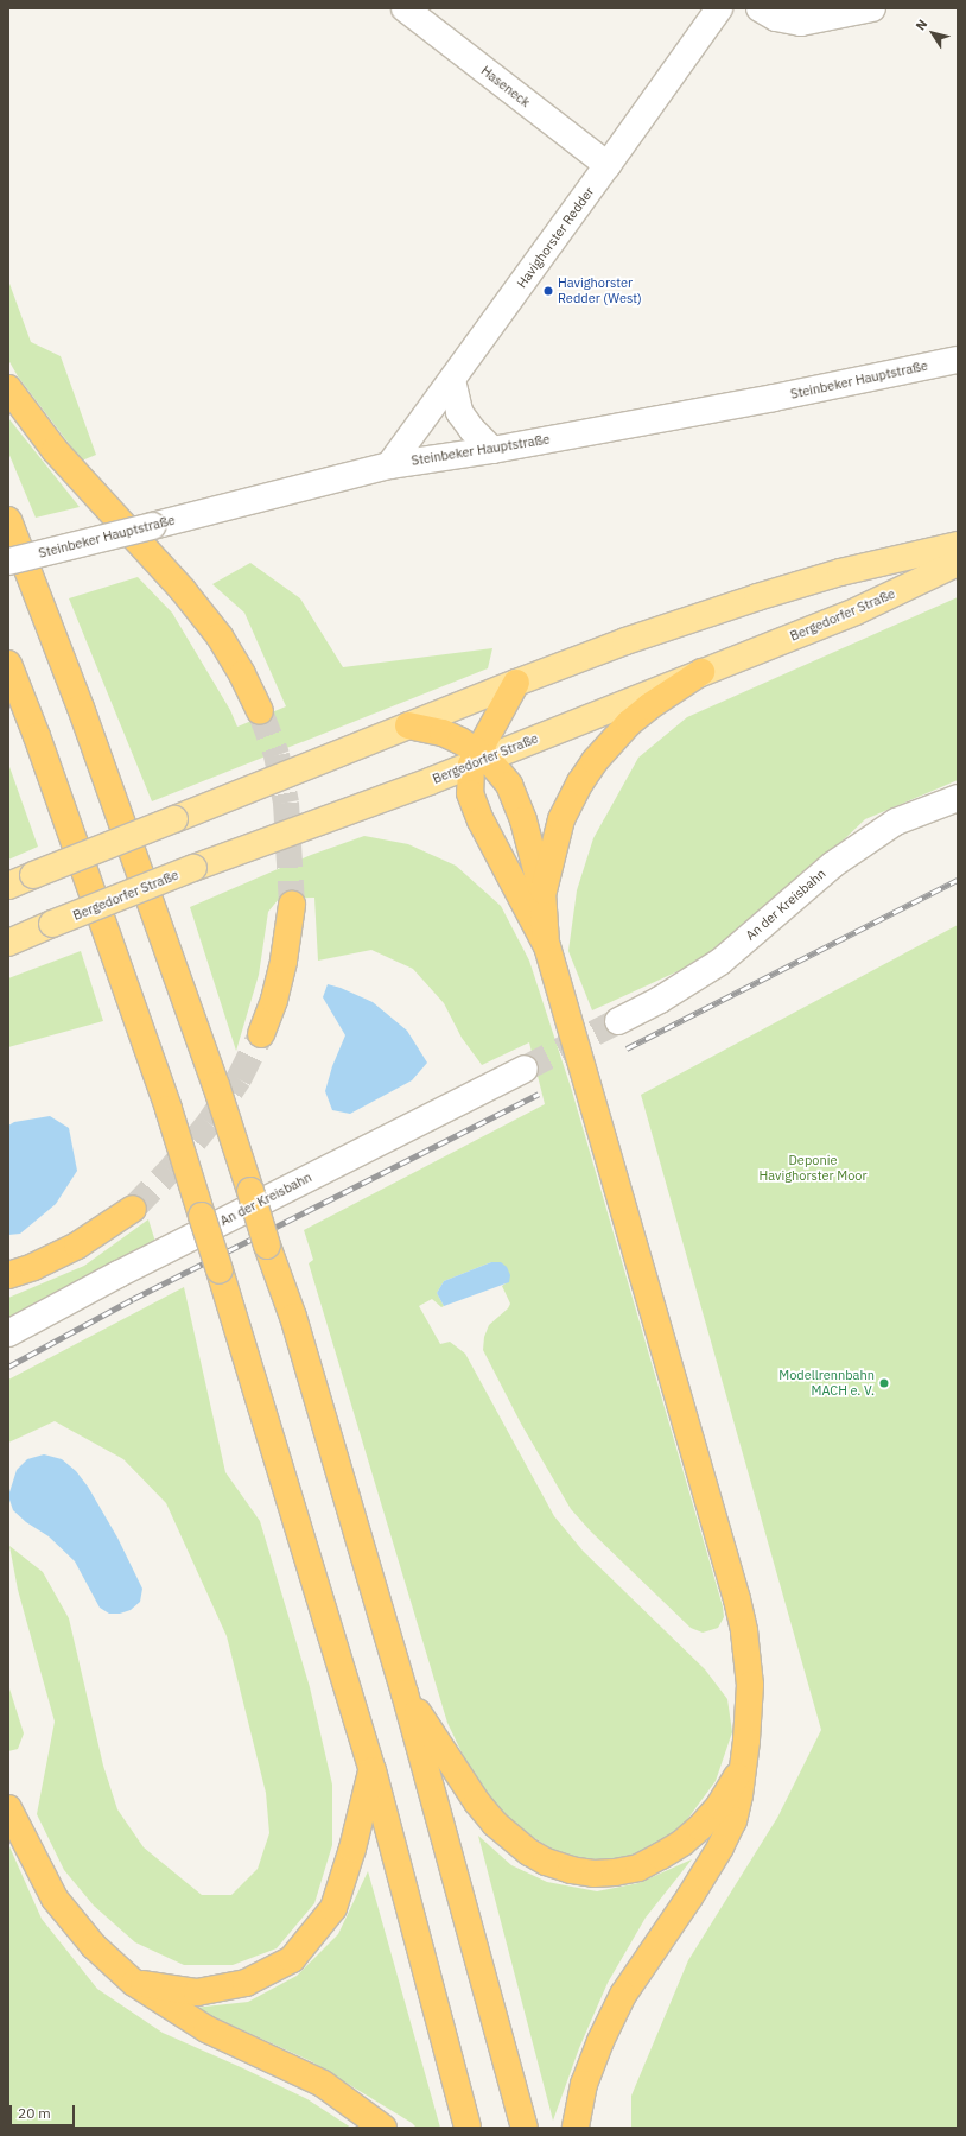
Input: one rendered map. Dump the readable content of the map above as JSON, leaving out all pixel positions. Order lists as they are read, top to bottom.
{
  "streets": {
    "main road": ["Bergedorfer Straße"],
    "street": [
      "Haseneck",
      "Havighorster Redder",
      "Steinbeker Hauptstraße",
      "An der Kreisbahn"
    ]
  },
  "crossings": [
    ["Haseneck", "Havighorster Redder"],
    ["Havighorster Redder", "Steinbeker Hauptstraße"]
  ],
  "parks": ["Deponie Havighorster Moor"],
  "places": ["Havighorster Redder (West)", "Modellrennbahn MACH e. V."],
  "scale_bar": "20 m",
  "north": "top left"
}
